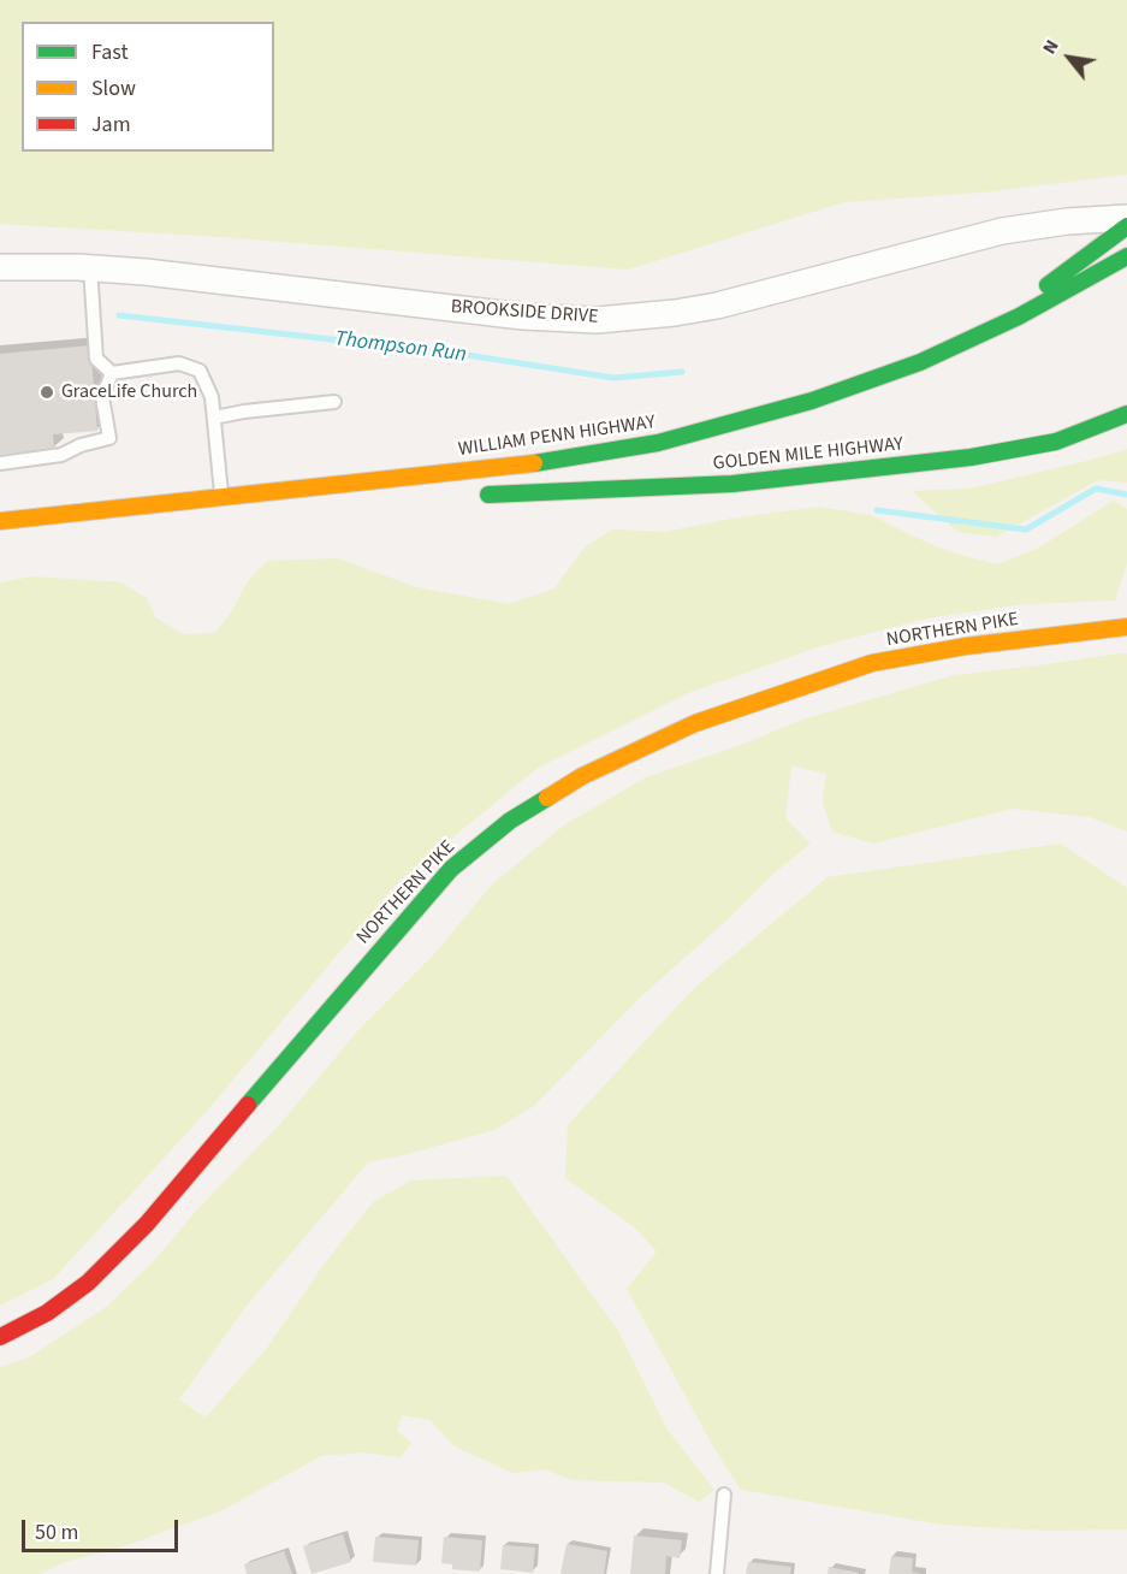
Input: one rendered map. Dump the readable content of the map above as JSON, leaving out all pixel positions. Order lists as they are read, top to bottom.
{
  "streets": {
    "main road": ["WILLIAM PENN HIGHWAY", "GOLDEN MILE HIGHWAY", "NORTHERN PIKE"],
    "street": ["BROOKSIDE DRIVE"]
  },
  "water": ["Thompson Run"],
  "places": ["GraceLife Church"],
  "legend": ["Fast", "Slow", "Jam"],
  "scale_bar": "50 m",
  "north": "top left"
}
